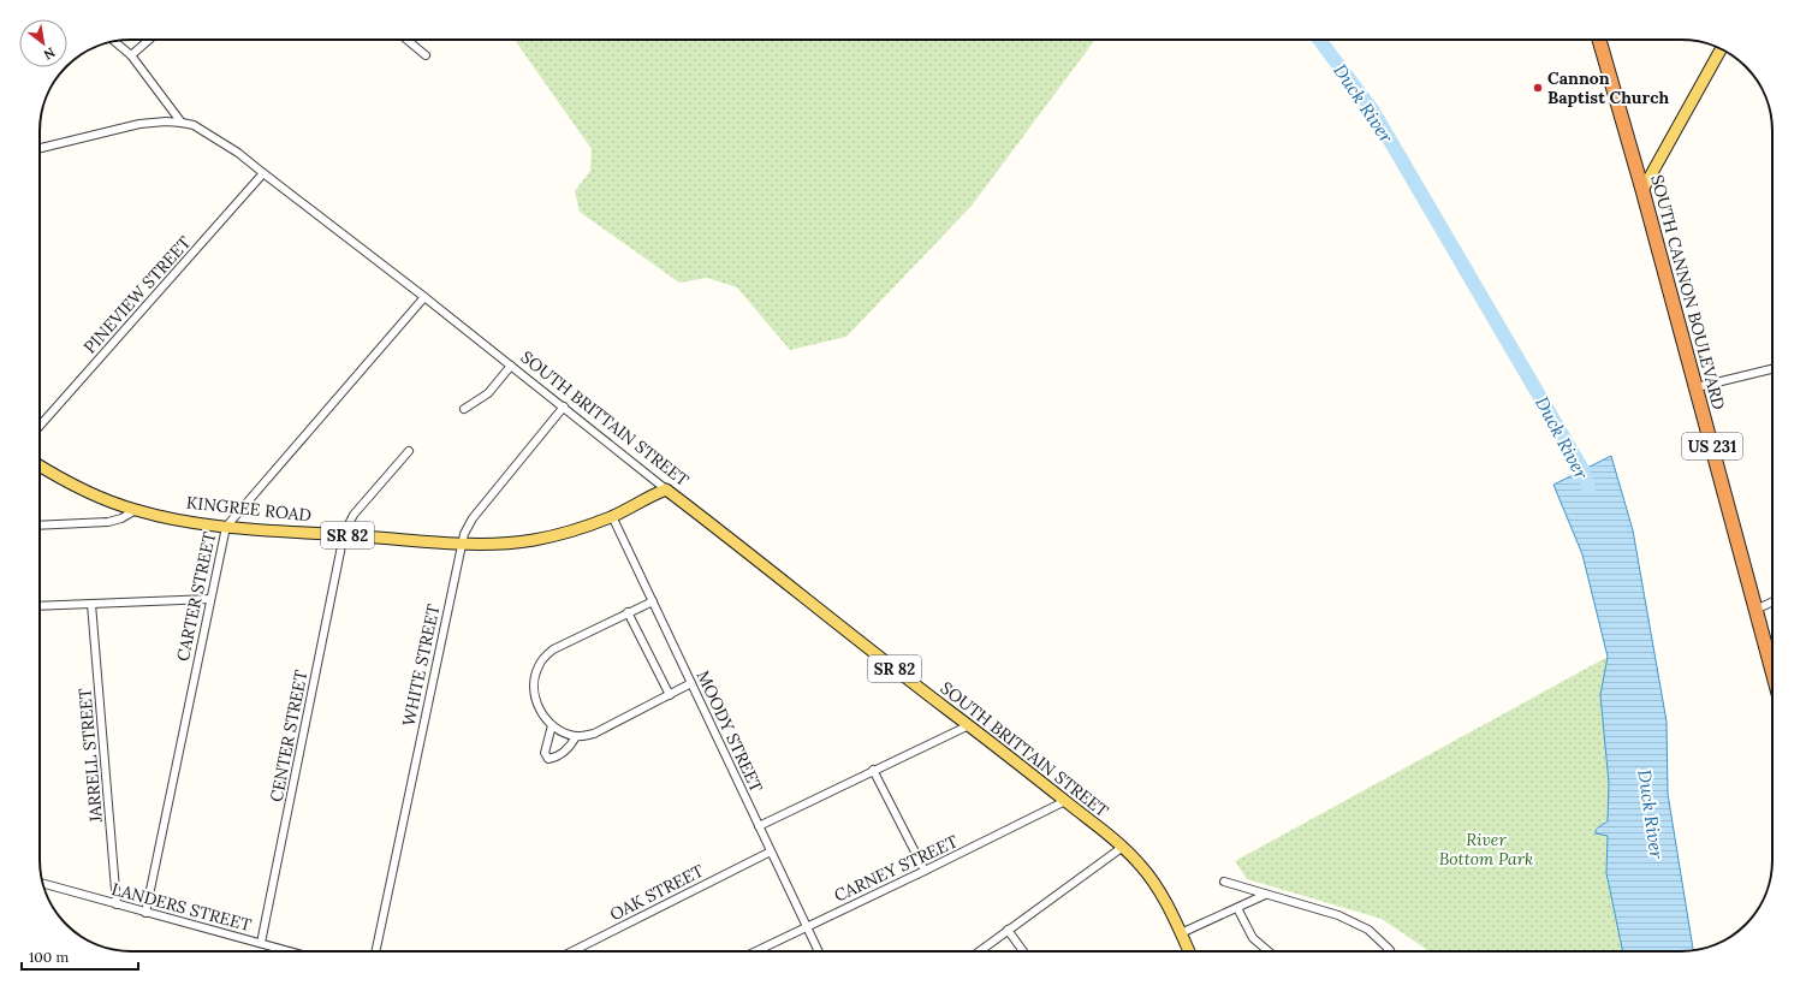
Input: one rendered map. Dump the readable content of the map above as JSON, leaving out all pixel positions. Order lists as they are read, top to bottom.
{
  "streets": {
    "highway": ["SOUTH CANNON BOULEVARD", "US 231"],
    "main road": ["SOUTH BRITTAIN STREET", "KINGREE ROAD", "SR 82"],
    "street": [
      "PINEVIEW STREET",
      "CARTER STREET",
      "WHITE STREET",
      "MOODY STREET",
      "CENTER STREET",
      "JARRELL STREET",
      "CARNEY STREET",
      "OAK STREET",
      "LANDERS STREET"
    ]
  },
  "crossings": [
    ["PINEVIEW STREET", "SOUTH BRITTAIN STREET"],
    ["SOUTH BRITTAIN STREET", "KINGREE ROAD"],
    ["SOUTH BRITTAIN STREET", "SR 82"],
    ["SOUTH BRITTAIN STREET", "CARTER STREET"],
    ["SOUTH BRITTAIN STREET", "WHITE STREET"],
    ["SOUTH BRITTAIN STREET", "CARNEY STREET"],
    ["KINGREE ROAD", "CARTER STREET"],
    ["KINGREE ROAD", "WHITE STREET"],
    ["KINGREE ROAD", "MOODY STREET"],
    ["KINGREE ROAD", "CENTER STREET"],
    ["CARTER STREET", "LANDERS STREET"],
    ["MOODY STREET", "CARNEY STREET"],
    ["MOODY STREET", "OAK STREET"],
    ["CENTER STREET", "LANDERS STREET"],
    ["JARRELL STREET", "LANDERS STREET"]
  ],
  "water": ["Duck River"],
  "parks": ["River Bottom Park"],
  "places": ["Cannon Baptist Church"],
  "scale_bar": "100 m",
  "north": "bottom right"
}
